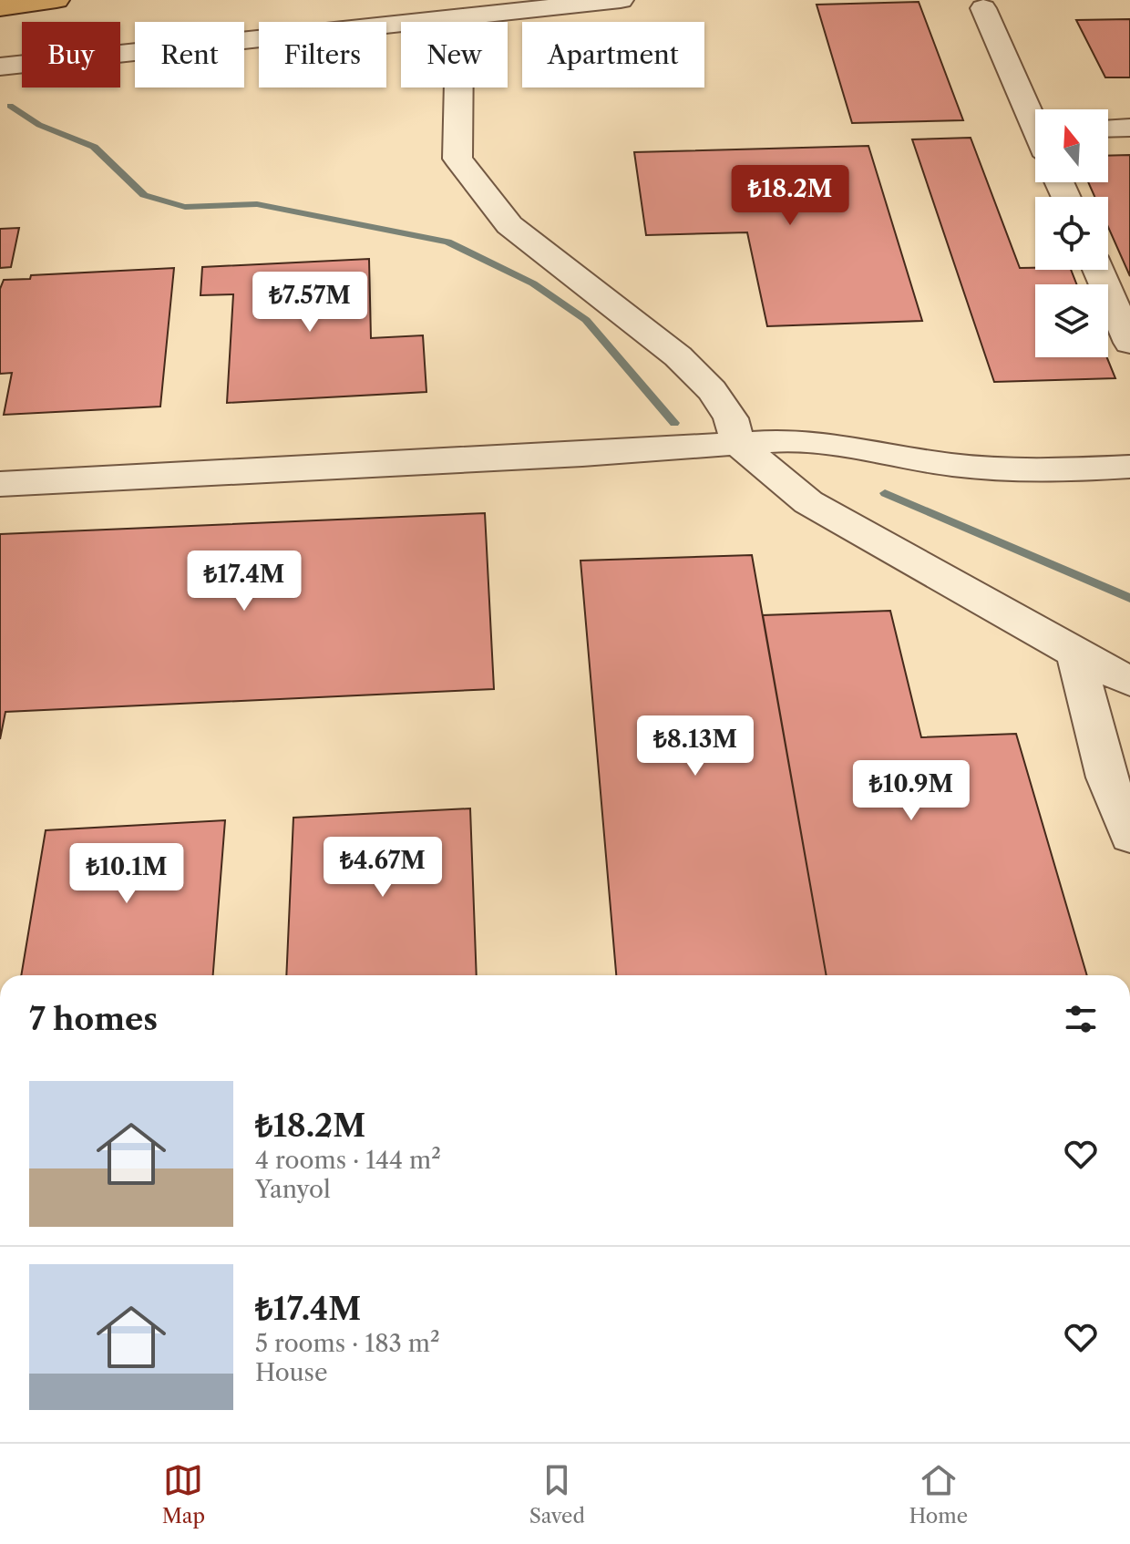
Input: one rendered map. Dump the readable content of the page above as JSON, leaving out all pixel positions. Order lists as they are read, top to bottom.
{
  "north": "top",
  "page": {
    "chip": [
      "Buy",
      "Rent",
      "Filters",
      "New",
      "Apartment"
    ],
    "price": [
      "₺18.2M",
      "₺7.57M",
      "₺17.4M",
      "₺8.13M",
      "₺10.9M",
      "₺4.67M",
      "₺10.1M"
    ],
    "heading": "7 homes",
    "list": [
      {
        "name": "₺18.2M",
        "note": "4 rooms · 144 m² · Yanyol"
      },
      {
        "name": "₺17.4M",
        "note": "5 rooms · 183 m² · House"
      }
    ],
    "tabs": ["Map", "Saved", "Home"]
  }
}
